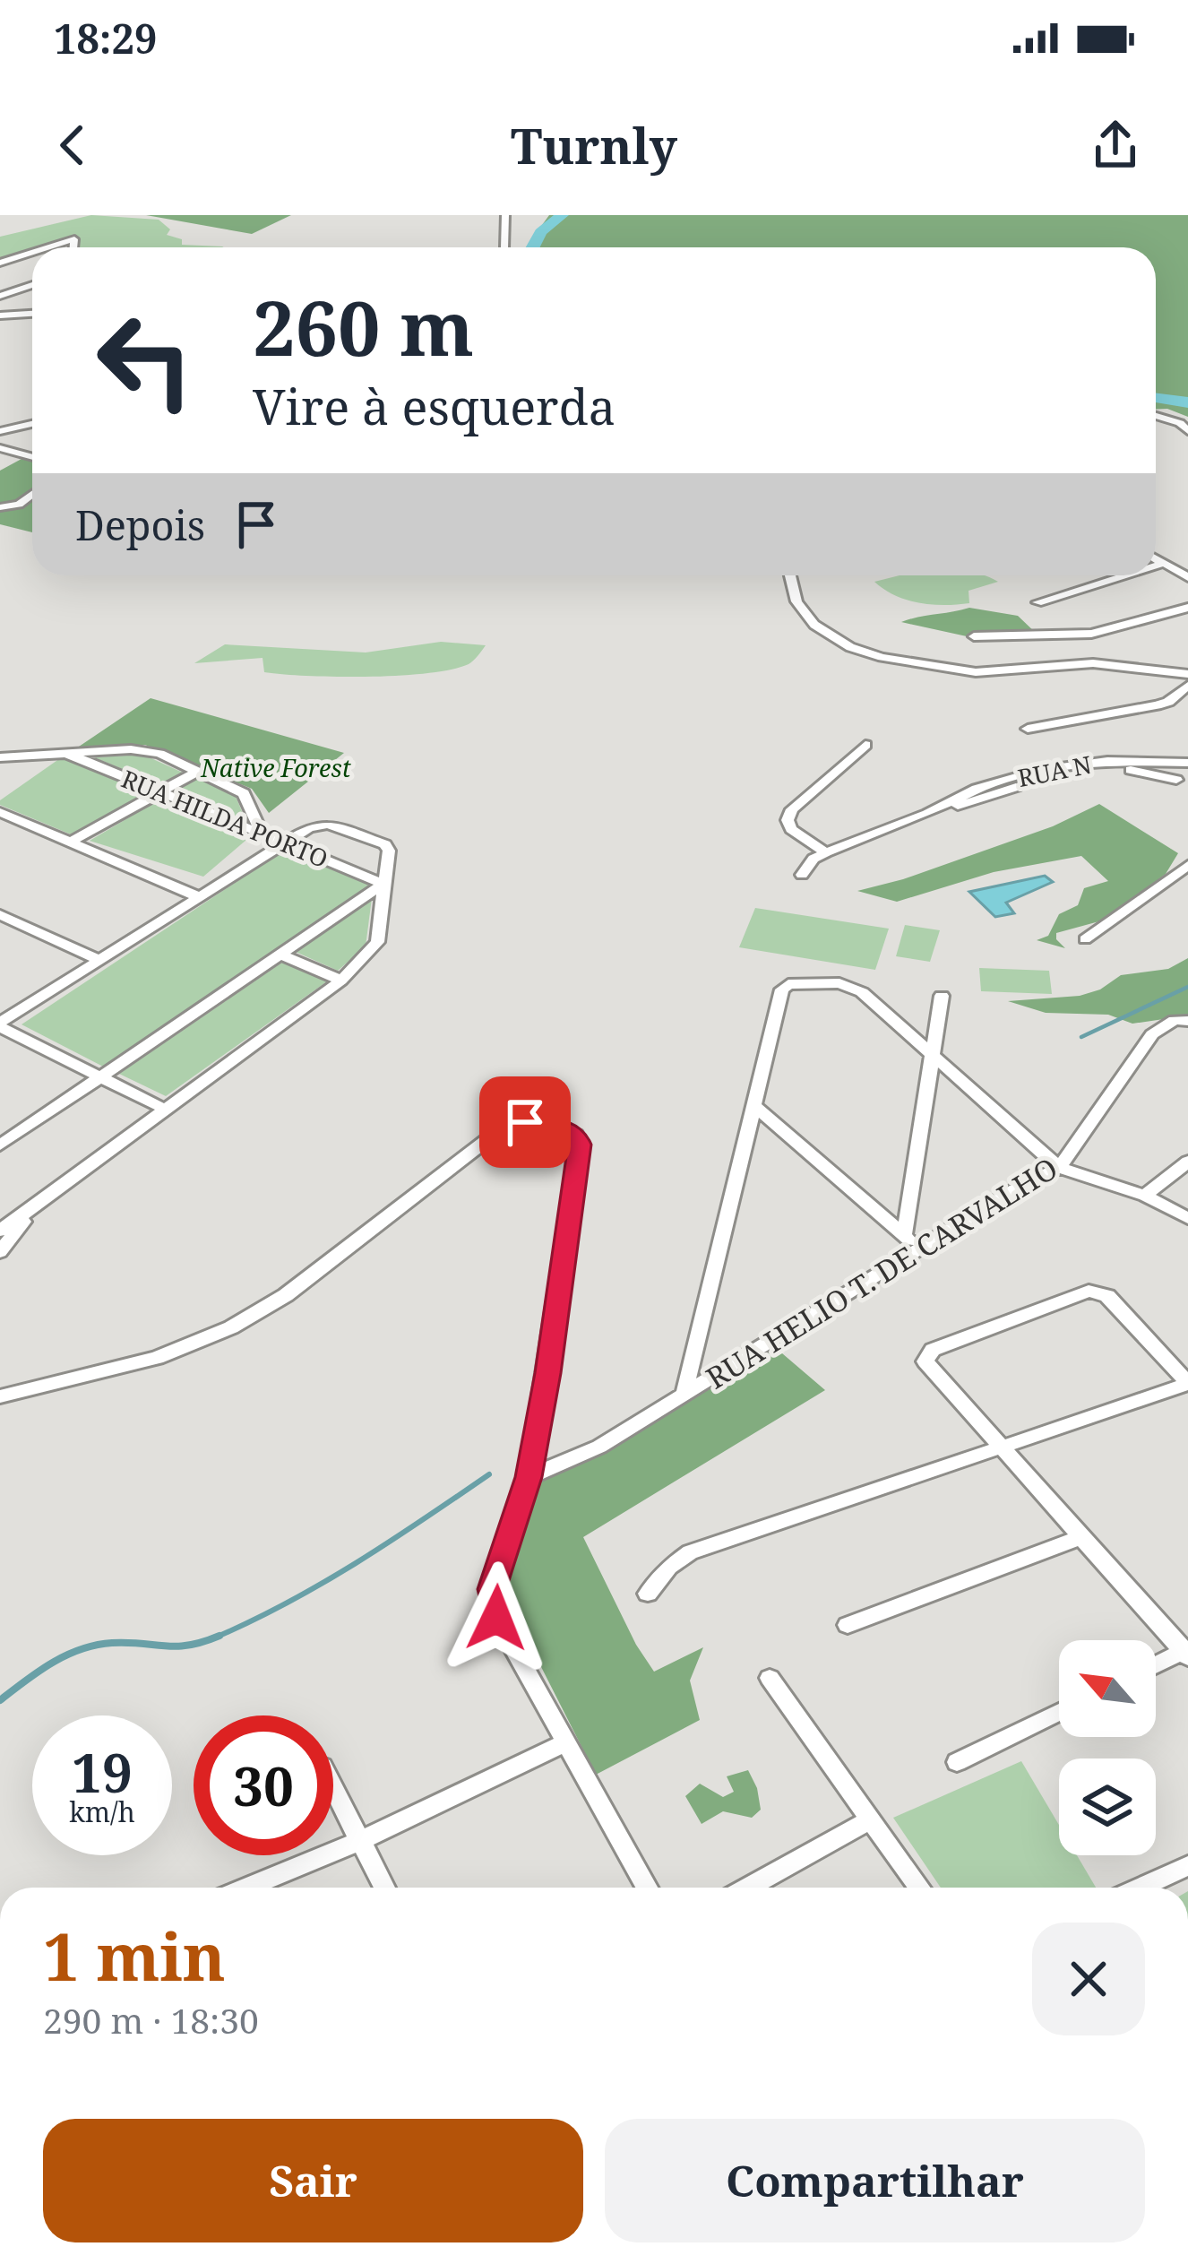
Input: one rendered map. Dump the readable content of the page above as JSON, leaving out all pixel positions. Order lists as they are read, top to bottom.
{
  "streets": {
    "street": ["RUA N", "RUA HILDA PORTO", "RUA HELIO T. DE CARVALHO"]
  },
  "parks": ["Native Forest"],
  "north": "top left",
  "page": {
    "status": "18:29",
    "header": "Turnly",
    "turn": ["260 m", "Vire à esquerda"],
    "then": "Depois",
    "speed": "19 km/h",
    "limit": "30",
    "heading": ["1 min", "290 m · 18:30"],
    "buttons": ["Sair", "Compartilhar"]
  }
}
